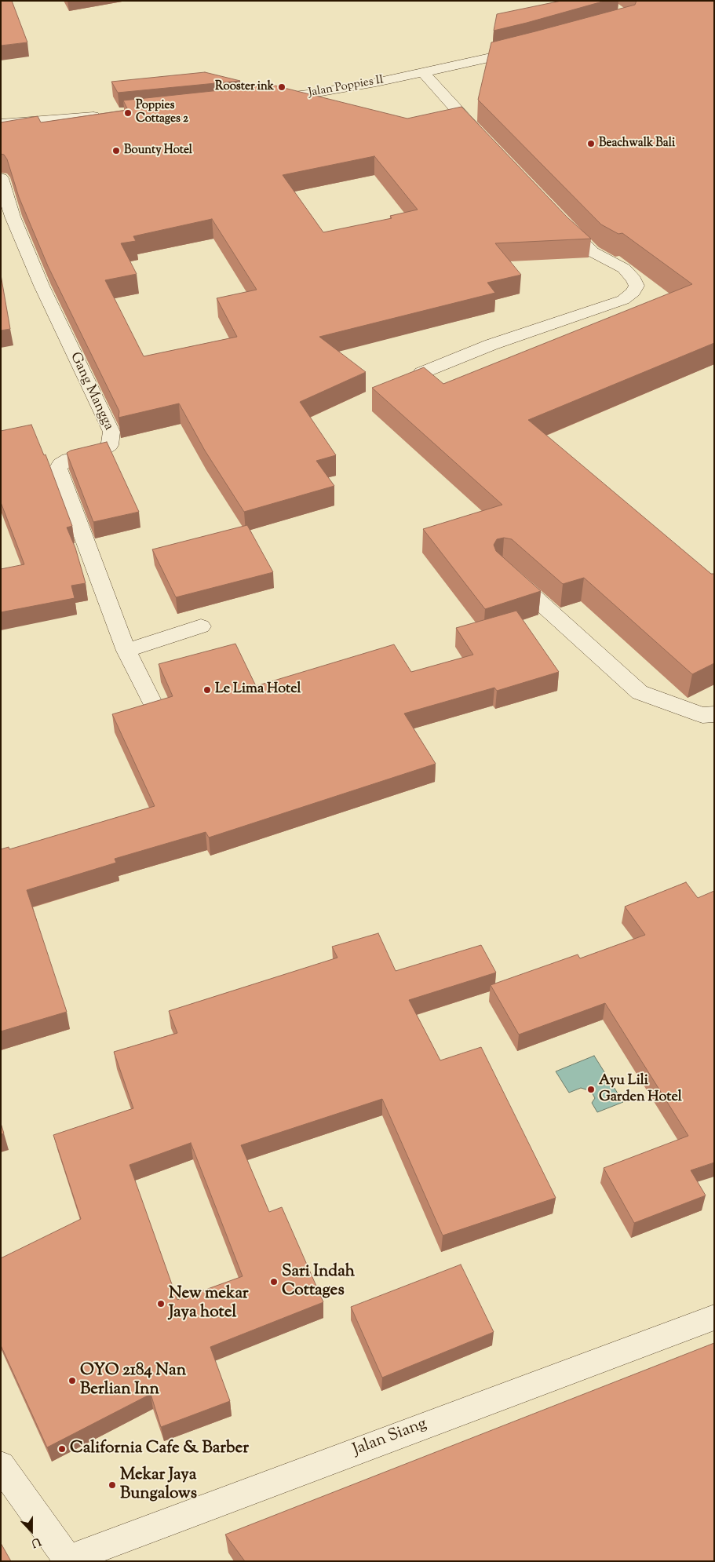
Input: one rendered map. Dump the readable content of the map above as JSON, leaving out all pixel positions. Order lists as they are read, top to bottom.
{
  "streets": {
    "street": ["Jalan Poppies II", "Gang Mangga", "Jalan Siang"]
  },
  "places": [
    "Rooster ink",
    "Poppies Cottages 2",
    "Beachwalk Bali",
    "Bounty Hotel",
    "Le Lima Hotel",
    "Ayu Lili Garden Hotel",
    "Sari Indah Cottages",
    "New mekar Jaya hotel",
    "OYO 2184 Nan Berlian Inn",
    "California Cafe & Barber",
    "Mekar Jaya Bungalows"
  ],
  "north": "bottom"
}
